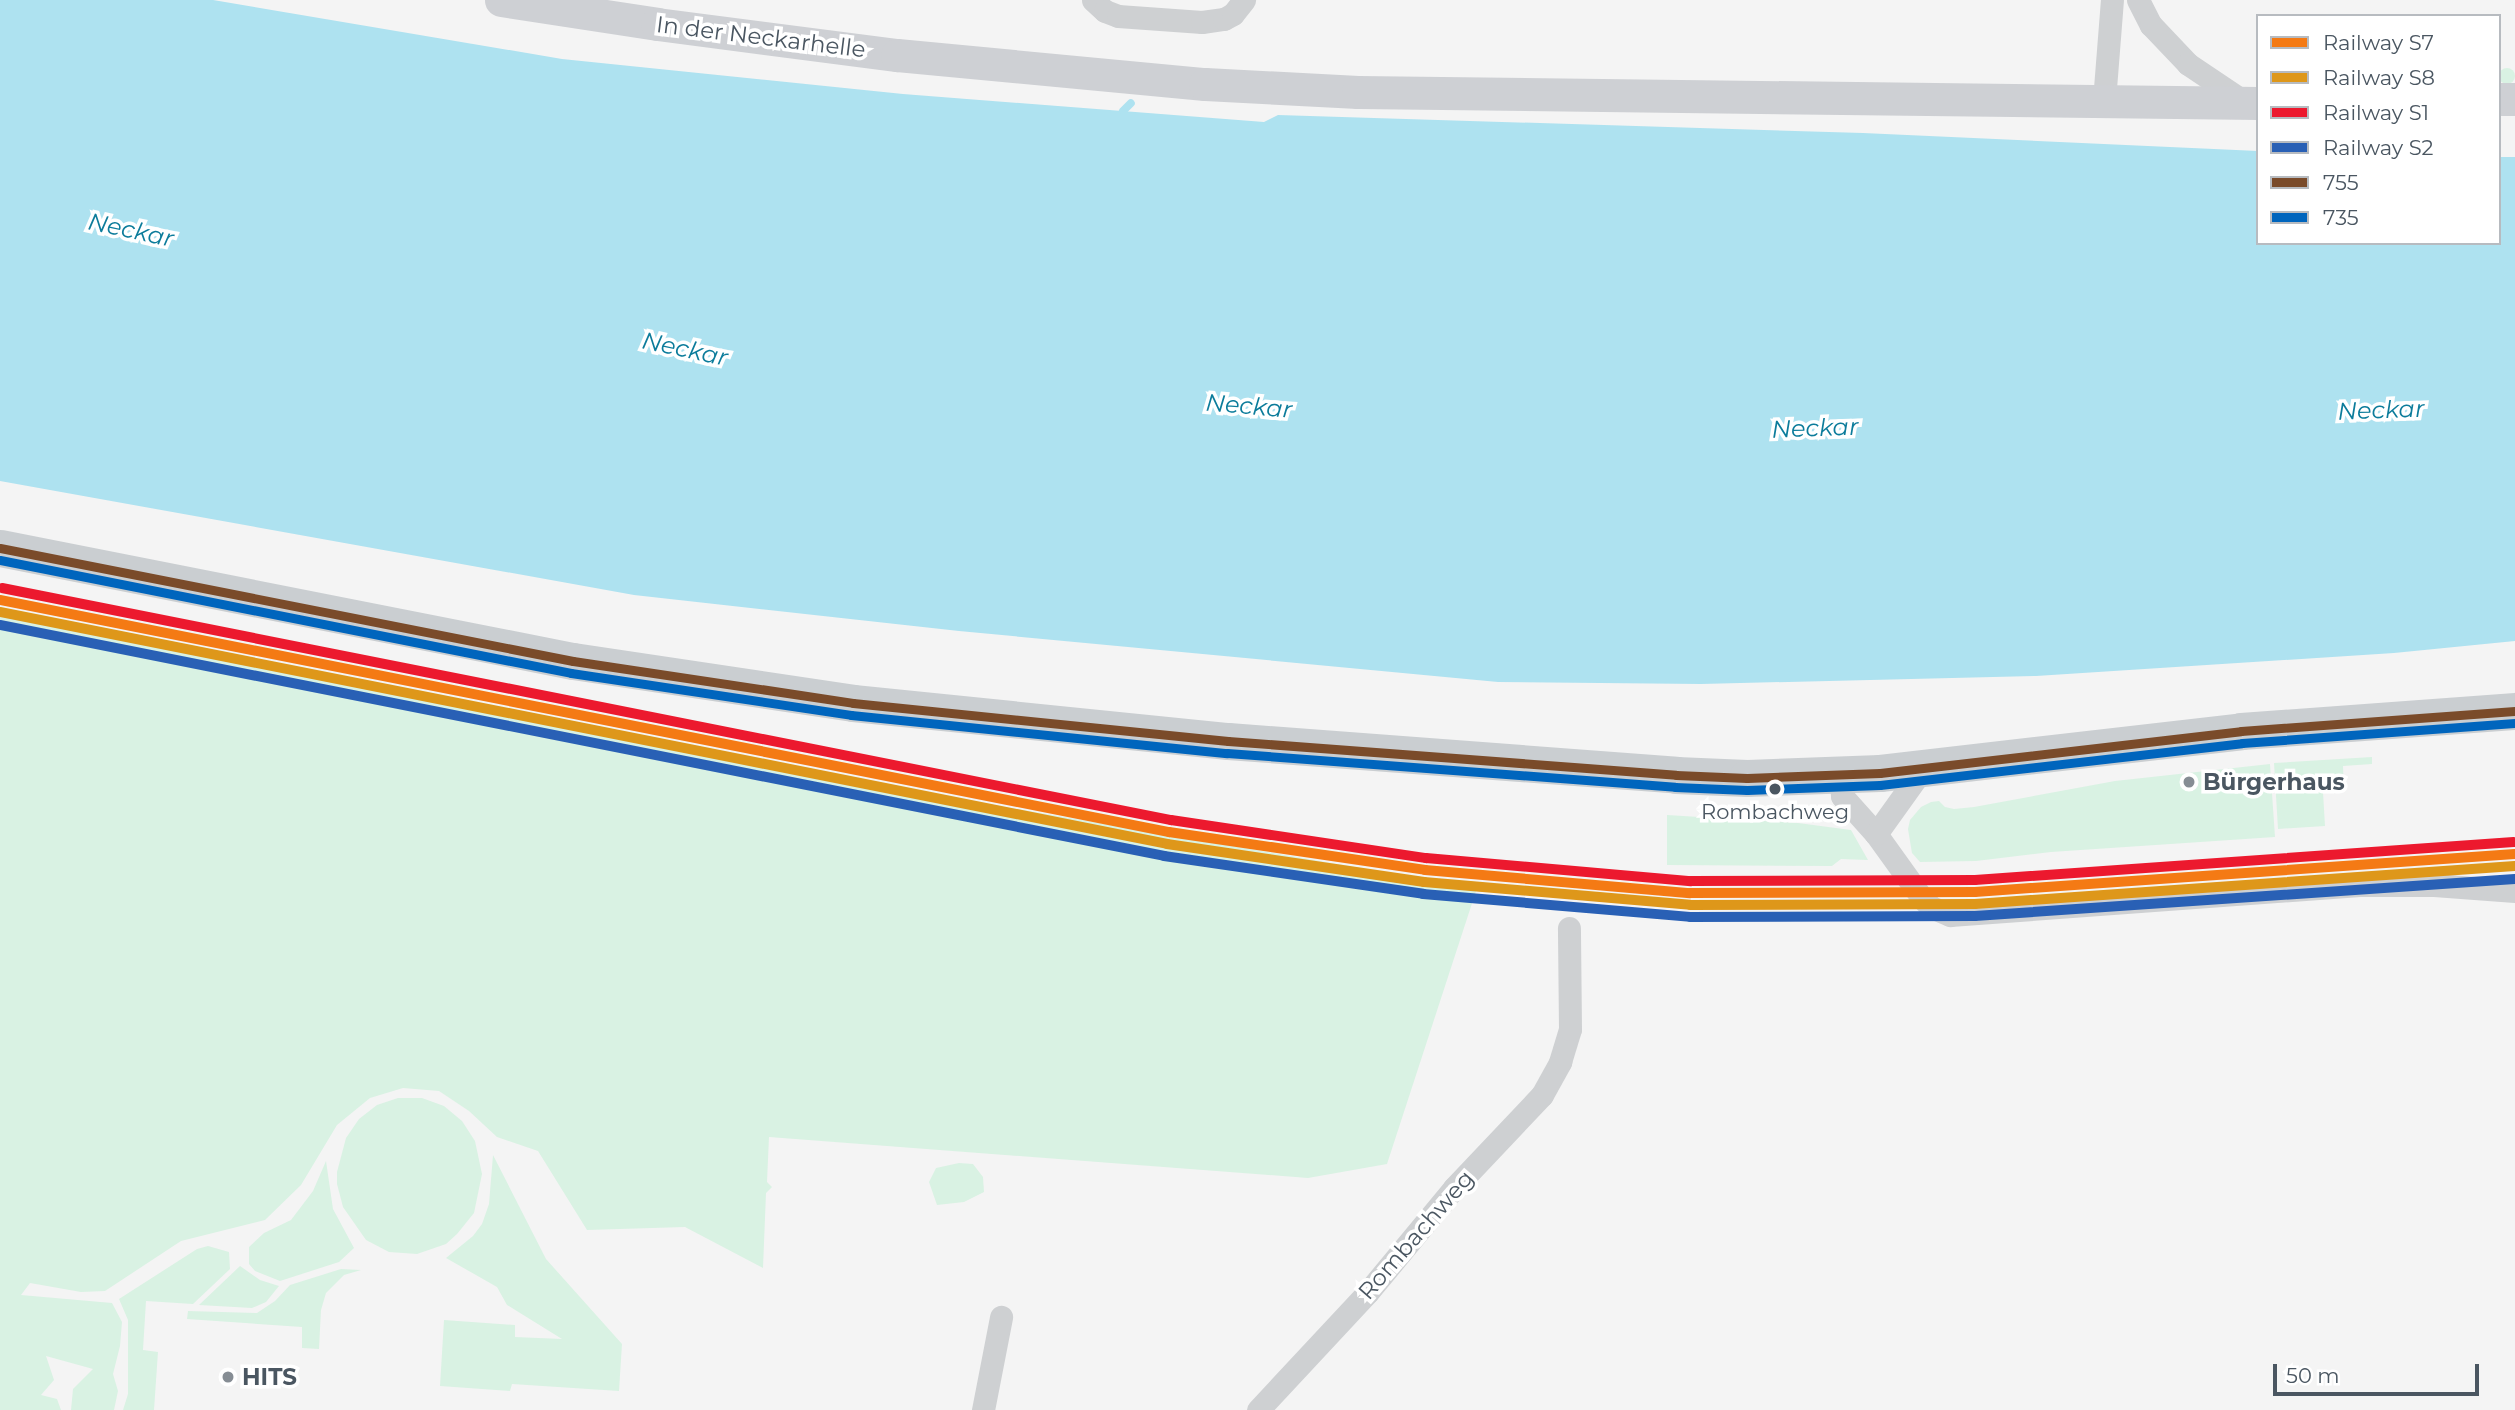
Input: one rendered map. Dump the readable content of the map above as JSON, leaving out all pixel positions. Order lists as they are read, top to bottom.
{
  "streets": {
    "main road": ["In der Neckarhelle"],
    "street": ["Rombachweg"]
  },
  "water": ["Neckar"],
  "places": ["Bürgerhaus", "Rombachweg", "HITS"],
  "lines": [
    "transit line 755",
    "transit line 735",
    "rail line S1",
    "rail line S7",
    "rail line S8",
    "rail line S2"
  ],
  "legend": [
    "Railway S7",
    "Railway S8",
    "Railway S1",
    "Railway S2",
    "755",
    "735"
  ],
  "scale_bar": "50 m"
}
